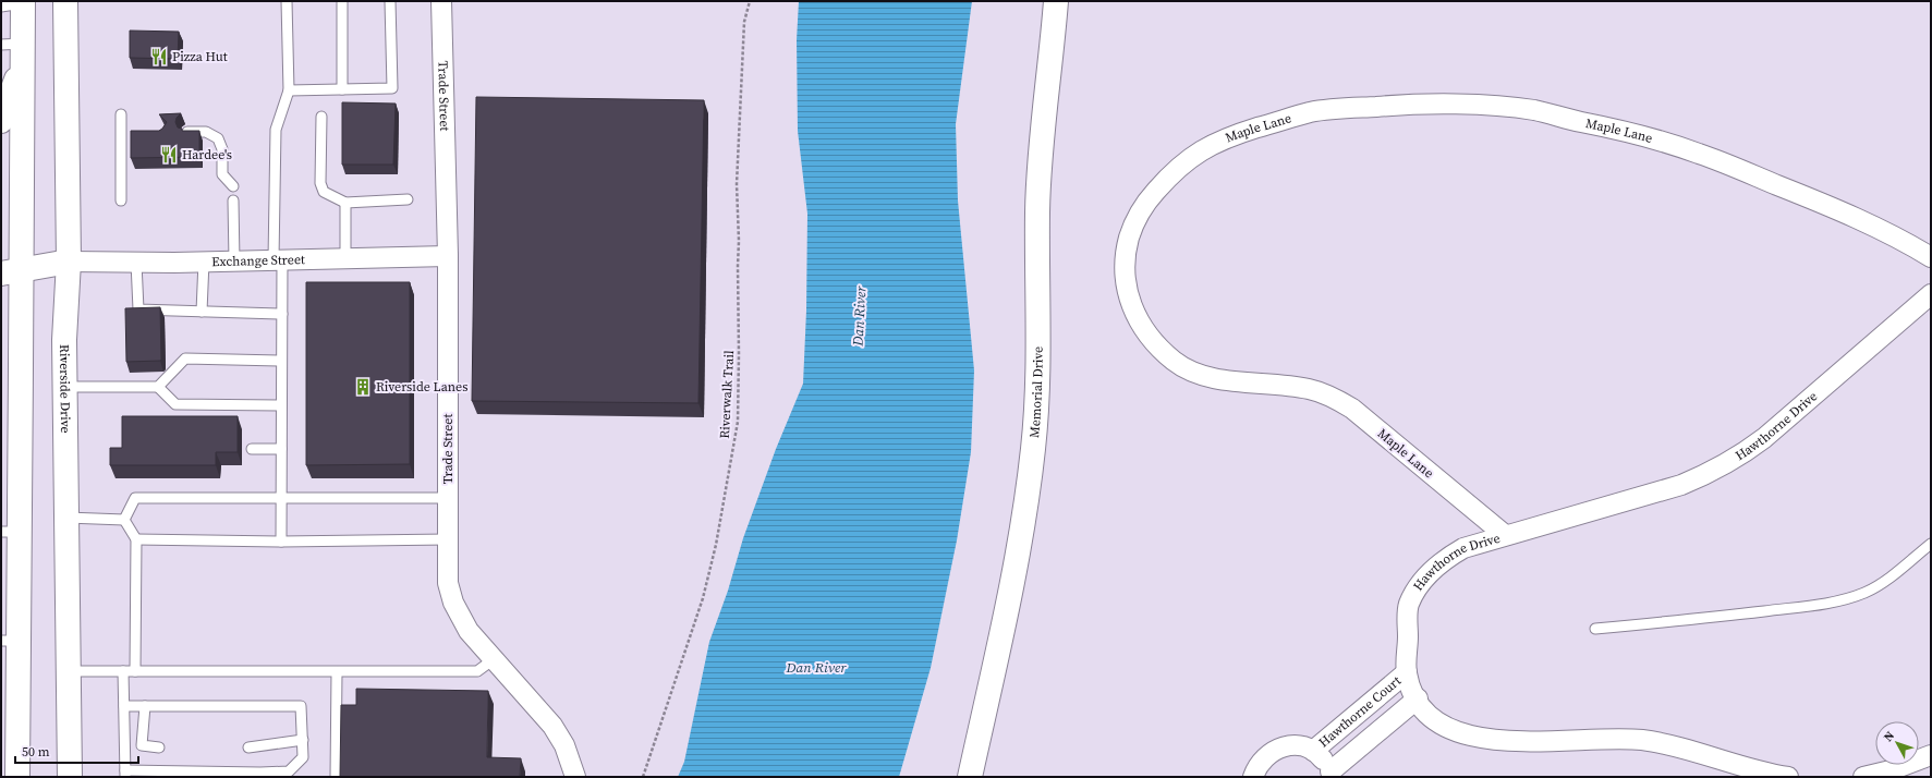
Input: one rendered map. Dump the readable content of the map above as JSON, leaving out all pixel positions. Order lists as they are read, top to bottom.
{
  "streets": {
    "main road": ["Riverside Drive", "Memorial Drive"],
    "street": [
      "Trade Street",
      "Maple Lane",
      "Exchange Street",
      "Hawthorne Drive",
      "Hawthorne Court"
    ],
    "path": ["Riverwalk Trail"]
  },
  "crossings": [
    ["Trade Street", "Exchange Street"],
    ["Maple Lane", "Hawthorne Drive"],
    ["Exchange Street", "Riverside Drive"],
    ["Hawthorne Drive", "Hawthorne Court"]
  ],
  "water": ["Dan River"],
  "places": {
    "restaurant": ["Pizza Hut", "Hardee's"],
    "building": ["Riverside Lanes"]
  },
  "scale_bar": "50 m",
  "north": "top left"
}
